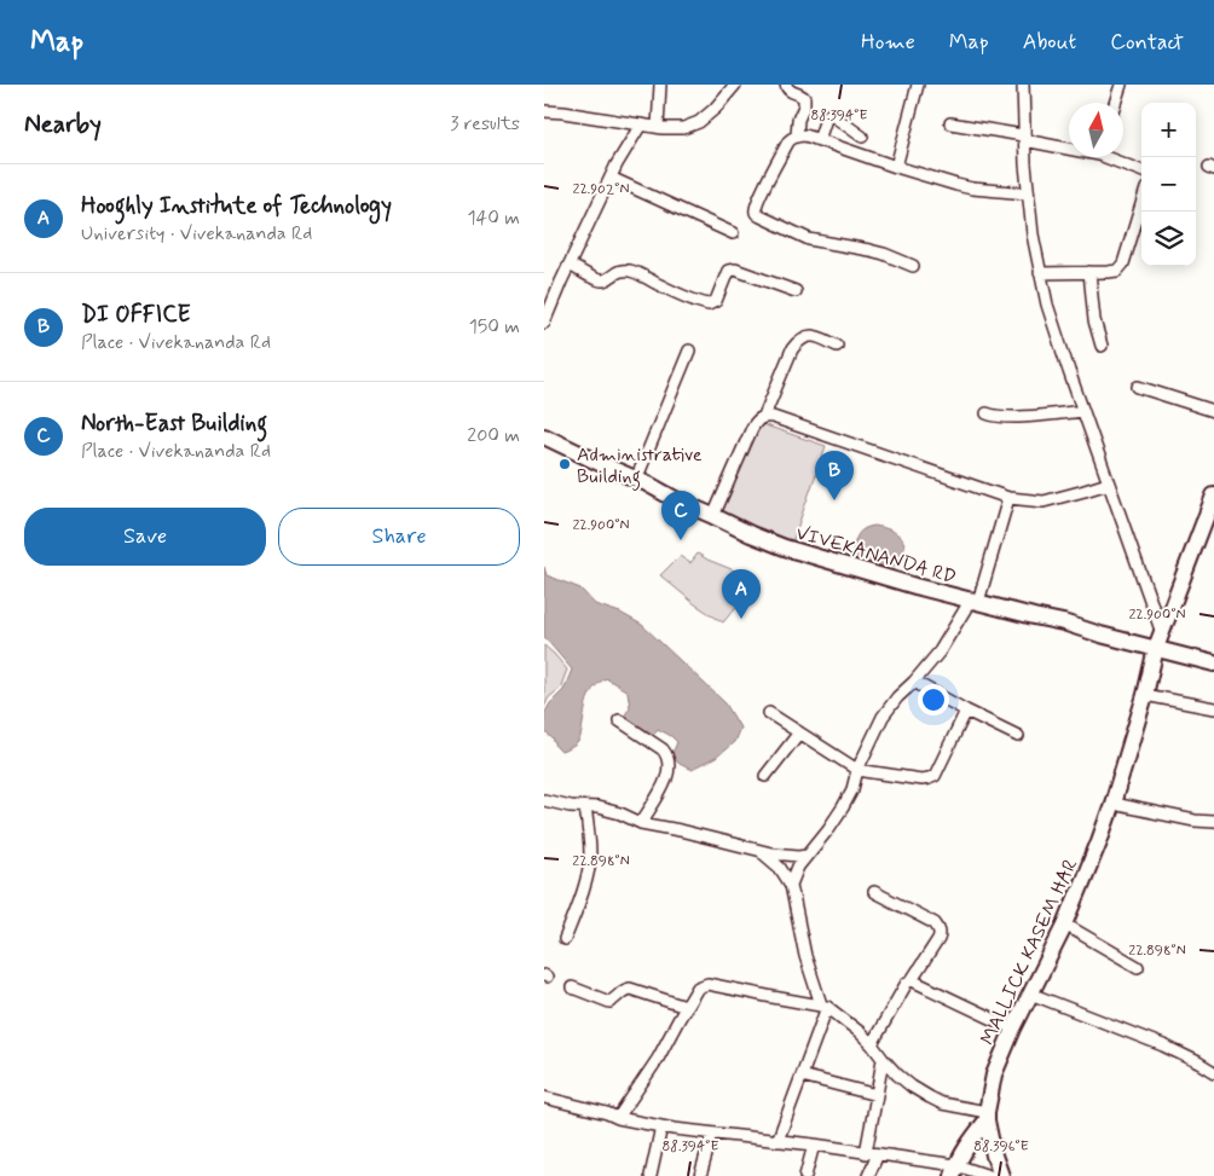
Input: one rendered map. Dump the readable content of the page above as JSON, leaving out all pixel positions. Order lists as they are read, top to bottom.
{
  "streets": {
    "street": ["VIVEKANANDA RD", "MALLICK KASEM HAR"]
  },
  "crossings": [
    ["VIVEKANANDA RD", "MALLICK KASEM HAR"]
  ],
  "places": ["Administrative Building"],
  "north": "top",
  "page": {
    "header": "Map",
    "nav": [
      "Home",
      "Map",
      "About",
      "Contact"
    ],
    "heading": ["Nearby", "3 results"],
    "map_buttons": ["+", "−"],
    "list": [
      {
        "mark": "A",
        "name": "Hooghly Institute of Technology",
        "note": "University · Vivekananda Rd",
        "value": "140 m"
      },
      {
        "mark": "B",
        "name": "DI OFFICE",
        "note": "Place · Vivekananda Rd",
        "value": "150 m"
      },
      {
        "mark": "C",
        "name": "North-East Building",
        "note": "Place · Vivekananda Rd",
        "value": "200 m"
      }
    ],
    "pins": ["B", "C", "A"],
    "buttons": ["Save", "Share"]
  },
  "coordinates": [
    "88.394°E",
    "22.902°N",
    "22.900°N",
    "22.898°N",
    "88.396°E"
  ]
}
